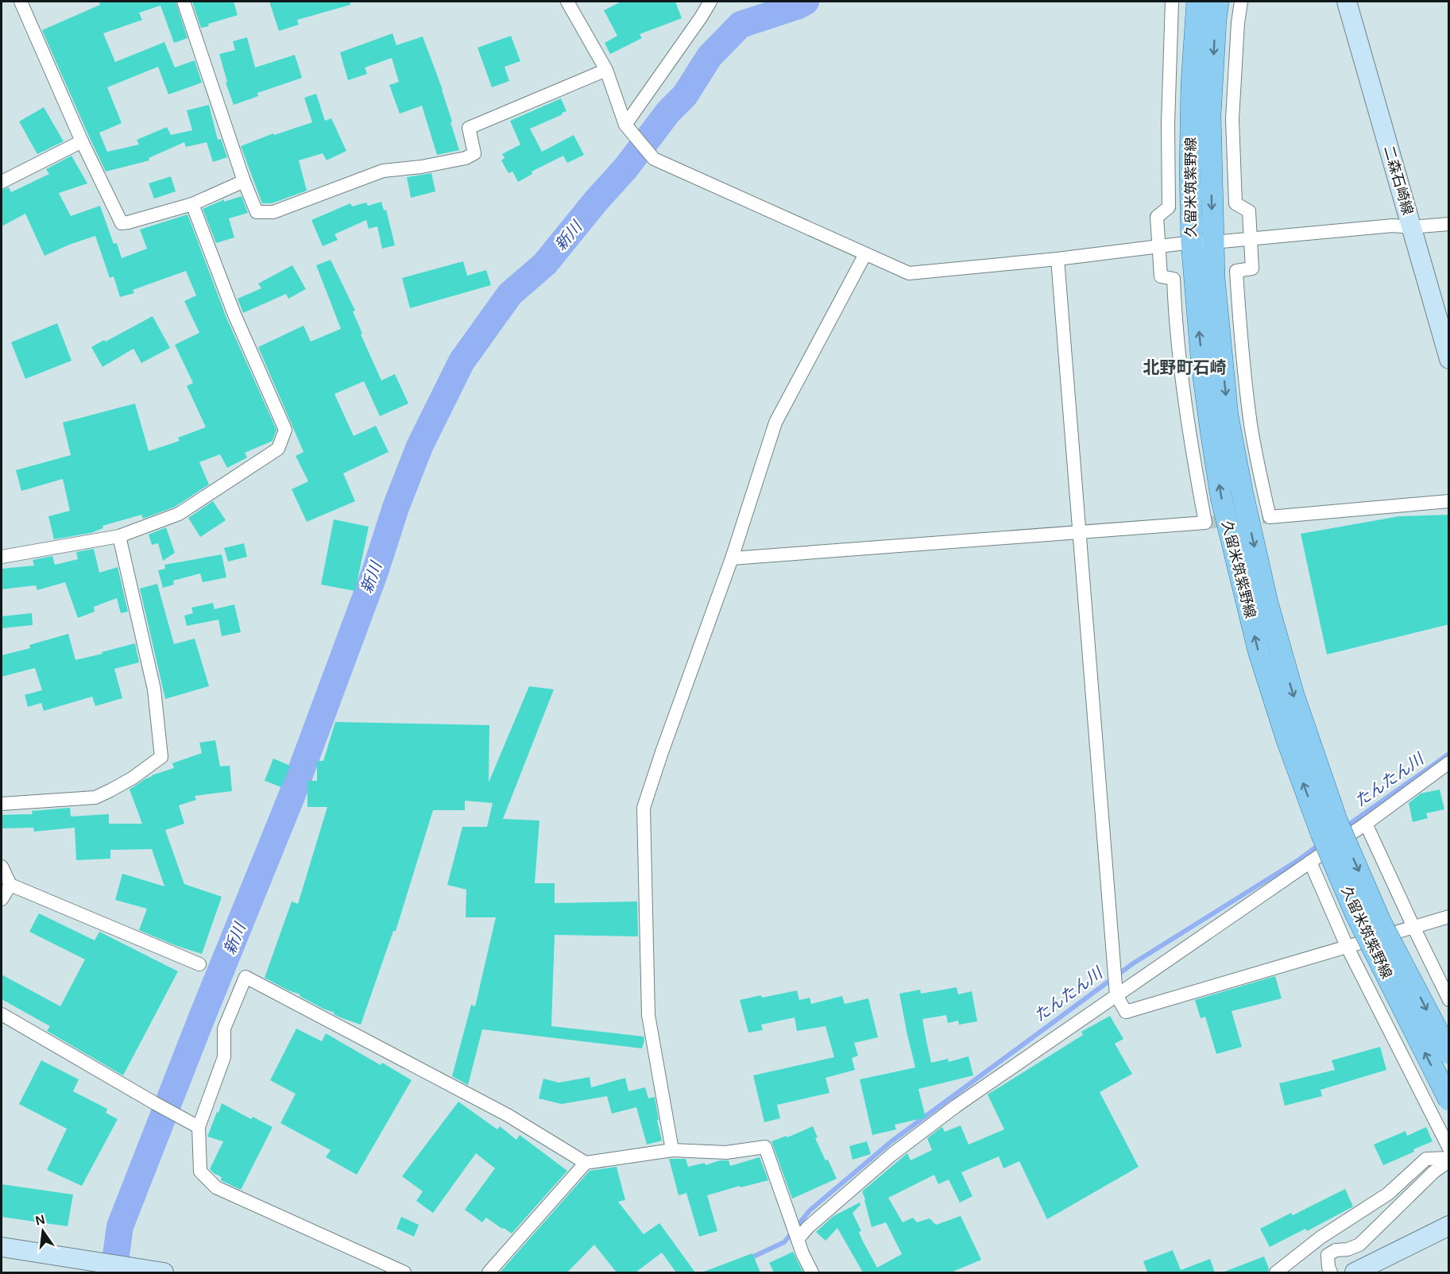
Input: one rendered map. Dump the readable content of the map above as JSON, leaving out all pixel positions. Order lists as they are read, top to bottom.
{
  "streets": {
    "main road": ["二森石崎線", "久留米筑紫野線"]
  },
  "districts": ["北野町石崎"],
  "water": ["新川", "たんたん川"],
  "north": "top"
}
